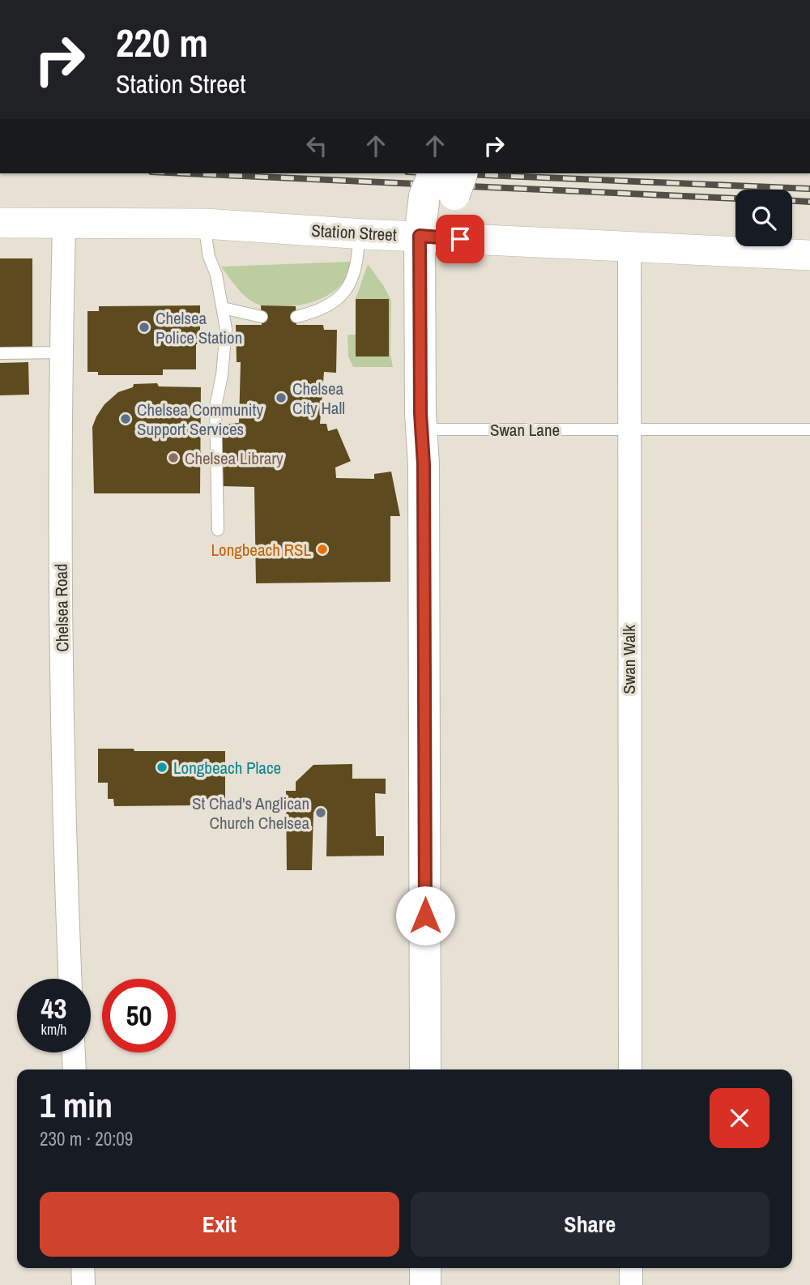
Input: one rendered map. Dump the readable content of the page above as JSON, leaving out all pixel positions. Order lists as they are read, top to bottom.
{
  "streets": {
    "street": ["Station Street", "Chelsea Road", "Swan Walk"],
    "lane": ["Swan Lane"]
  },
  "crossings": [
    ["Station Street", "Chelsea Road"],
    ["Station Street", "Swan Walk"],
    ["Swan Lane", "Swan Walk"]
  ],
  "places": [
    "Chelsea Police Station",
    "Chelsea City Hall",
    "Chelsea Community Support Services",
    "Chelsea Library",
    "Longbeach RSL",
    "Longbeach Place",
    "St Chad's Anglican Church Chelsea"
  ],
  "page": {
    "turn": ["220 m", "Station Street"],
    "speed": "43 km/h",
    "limit": "50",
    "heading": ["1 min", "230 m · 20:09"],
    "buttons": ["Exit", "Share"]
  }
}
